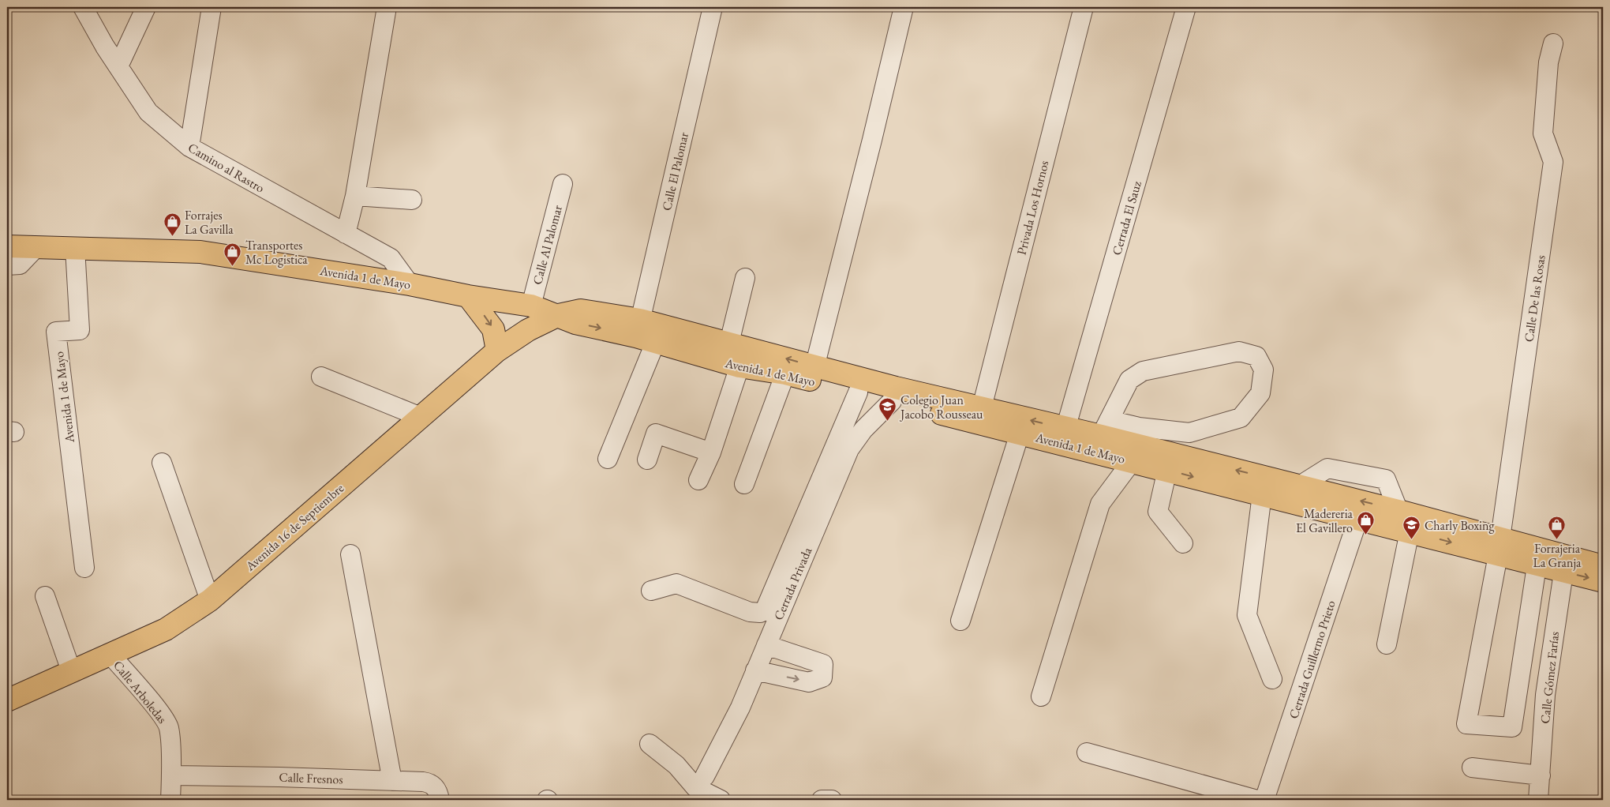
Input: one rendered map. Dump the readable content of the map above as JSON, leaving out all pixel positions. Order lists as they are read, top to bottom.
{
  "streets": {
    "main road": ["Avenida 1 de Mayo", "Avenida 16 de Septiembre"],
    "street": [
      "Camino al Rastro",
      "Calle El Palomar",
      "Privada Los Hornos",
      "Cerrada El Sauz",
      "Calle Al Palomar",
      "Calle De las Rosas",
      "Cerrada Privada",
      "Cerrada Guillermo Prieto",
      "Calle Gómez Farías",
      "Calle Arboledas",
      "Calle Fresnos"
    ]
  },
  "crossings": [
    ["Camino al Rastro", "Avenida 1 de Mayo"],
    ["Calle El Palomar", "Avenida 1 de Mayo"],
    ["Privada Los Hornos", "Avenida 1 de Mayo"],
    ["Cerrada El Sauz", "Avenida 1 de Mayo"],
    ["Calle Al Palomar", "Avenida 1 de Mayo"],
    ["Avenida 1 de Mayo", "Calle De las Rosas"],
    ["Avenida 1 de Mayo", "Avenida 16 de Septiembre"],
    ["Avenida 1 de Mayo", "Cerrada Privada"],
    ["Avenida 1 de Mayo", "Cerrada Guillermo Prieto"],
    ["Avenida 1 de Mayo", "Calle Gómez Farías"],
    ["Avenida 16 de Septiembre", "Calle Arboledas"],
    ["Calle Arboledas", "Calle Fresnos"]
  ],
  "places": {
    "shop": [
      "Forrajes La Gavilla",
      "Transportes Mc Logistica",
      "Madereria El Gavillero",
      "Forrajeria La Granja"
    ],
    "school or university": ["Colegio Juan Jacobo Rousseau", "Charly Boxing"]
  }
}
